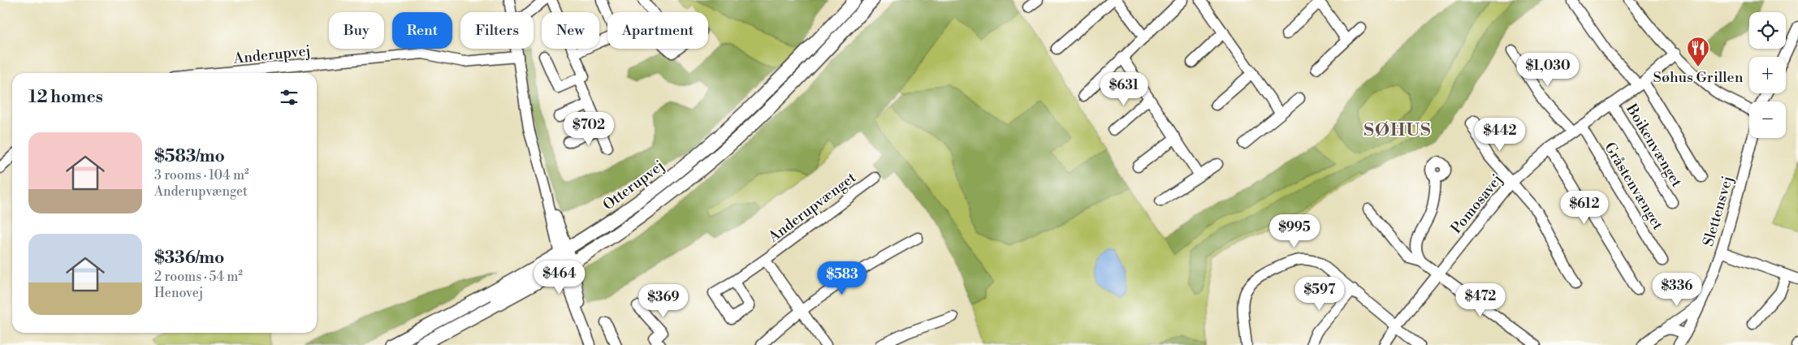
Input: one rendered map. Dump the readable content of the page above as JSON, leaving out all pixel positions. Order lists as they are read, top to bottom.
{
  "streets": {
    "main road": ["Otterupvej"],
    "street": [
      "Anderupvej",
      "Boikenvænget",
      "Gråstenvænget",
      "Pomosavej",
      "Anderupvænget",
      "Slettensvej"
    ]
  },
  "crossings": [
    ["Boikenvænget", "Pomosavej"],
    ["Gråstenvænget", "Pomosavej"]
  ],
  "districts": ["SØHUS"],
  "places": {
    "restaurant": ["Søhus Grillen"]
  },
  "page": {
    "map_buttons": ["+", "−"],
    "chip": [
      "Buy",
      "Rent",
      "Filters",
      "New",
      "Apartment"
    ],
    "price": [
      "$1,030",
      "$631",
      "$702",
      "$442",
      "$612",
      "$995",
      "$464",
      "$583",
      "$336",
      "$597",
      "$472",
      "$369"
    ],
    "heading": "12 homes",
    "list": [
      {
        "name": "$583/mo",
        "note": "3 rooms · 104 m² · Anderupvænget"
      },
      {
        "name": "$336/mo",
        "note": "2 rooms · 54 m² · Henovej"
      }
    ]
  }
}
